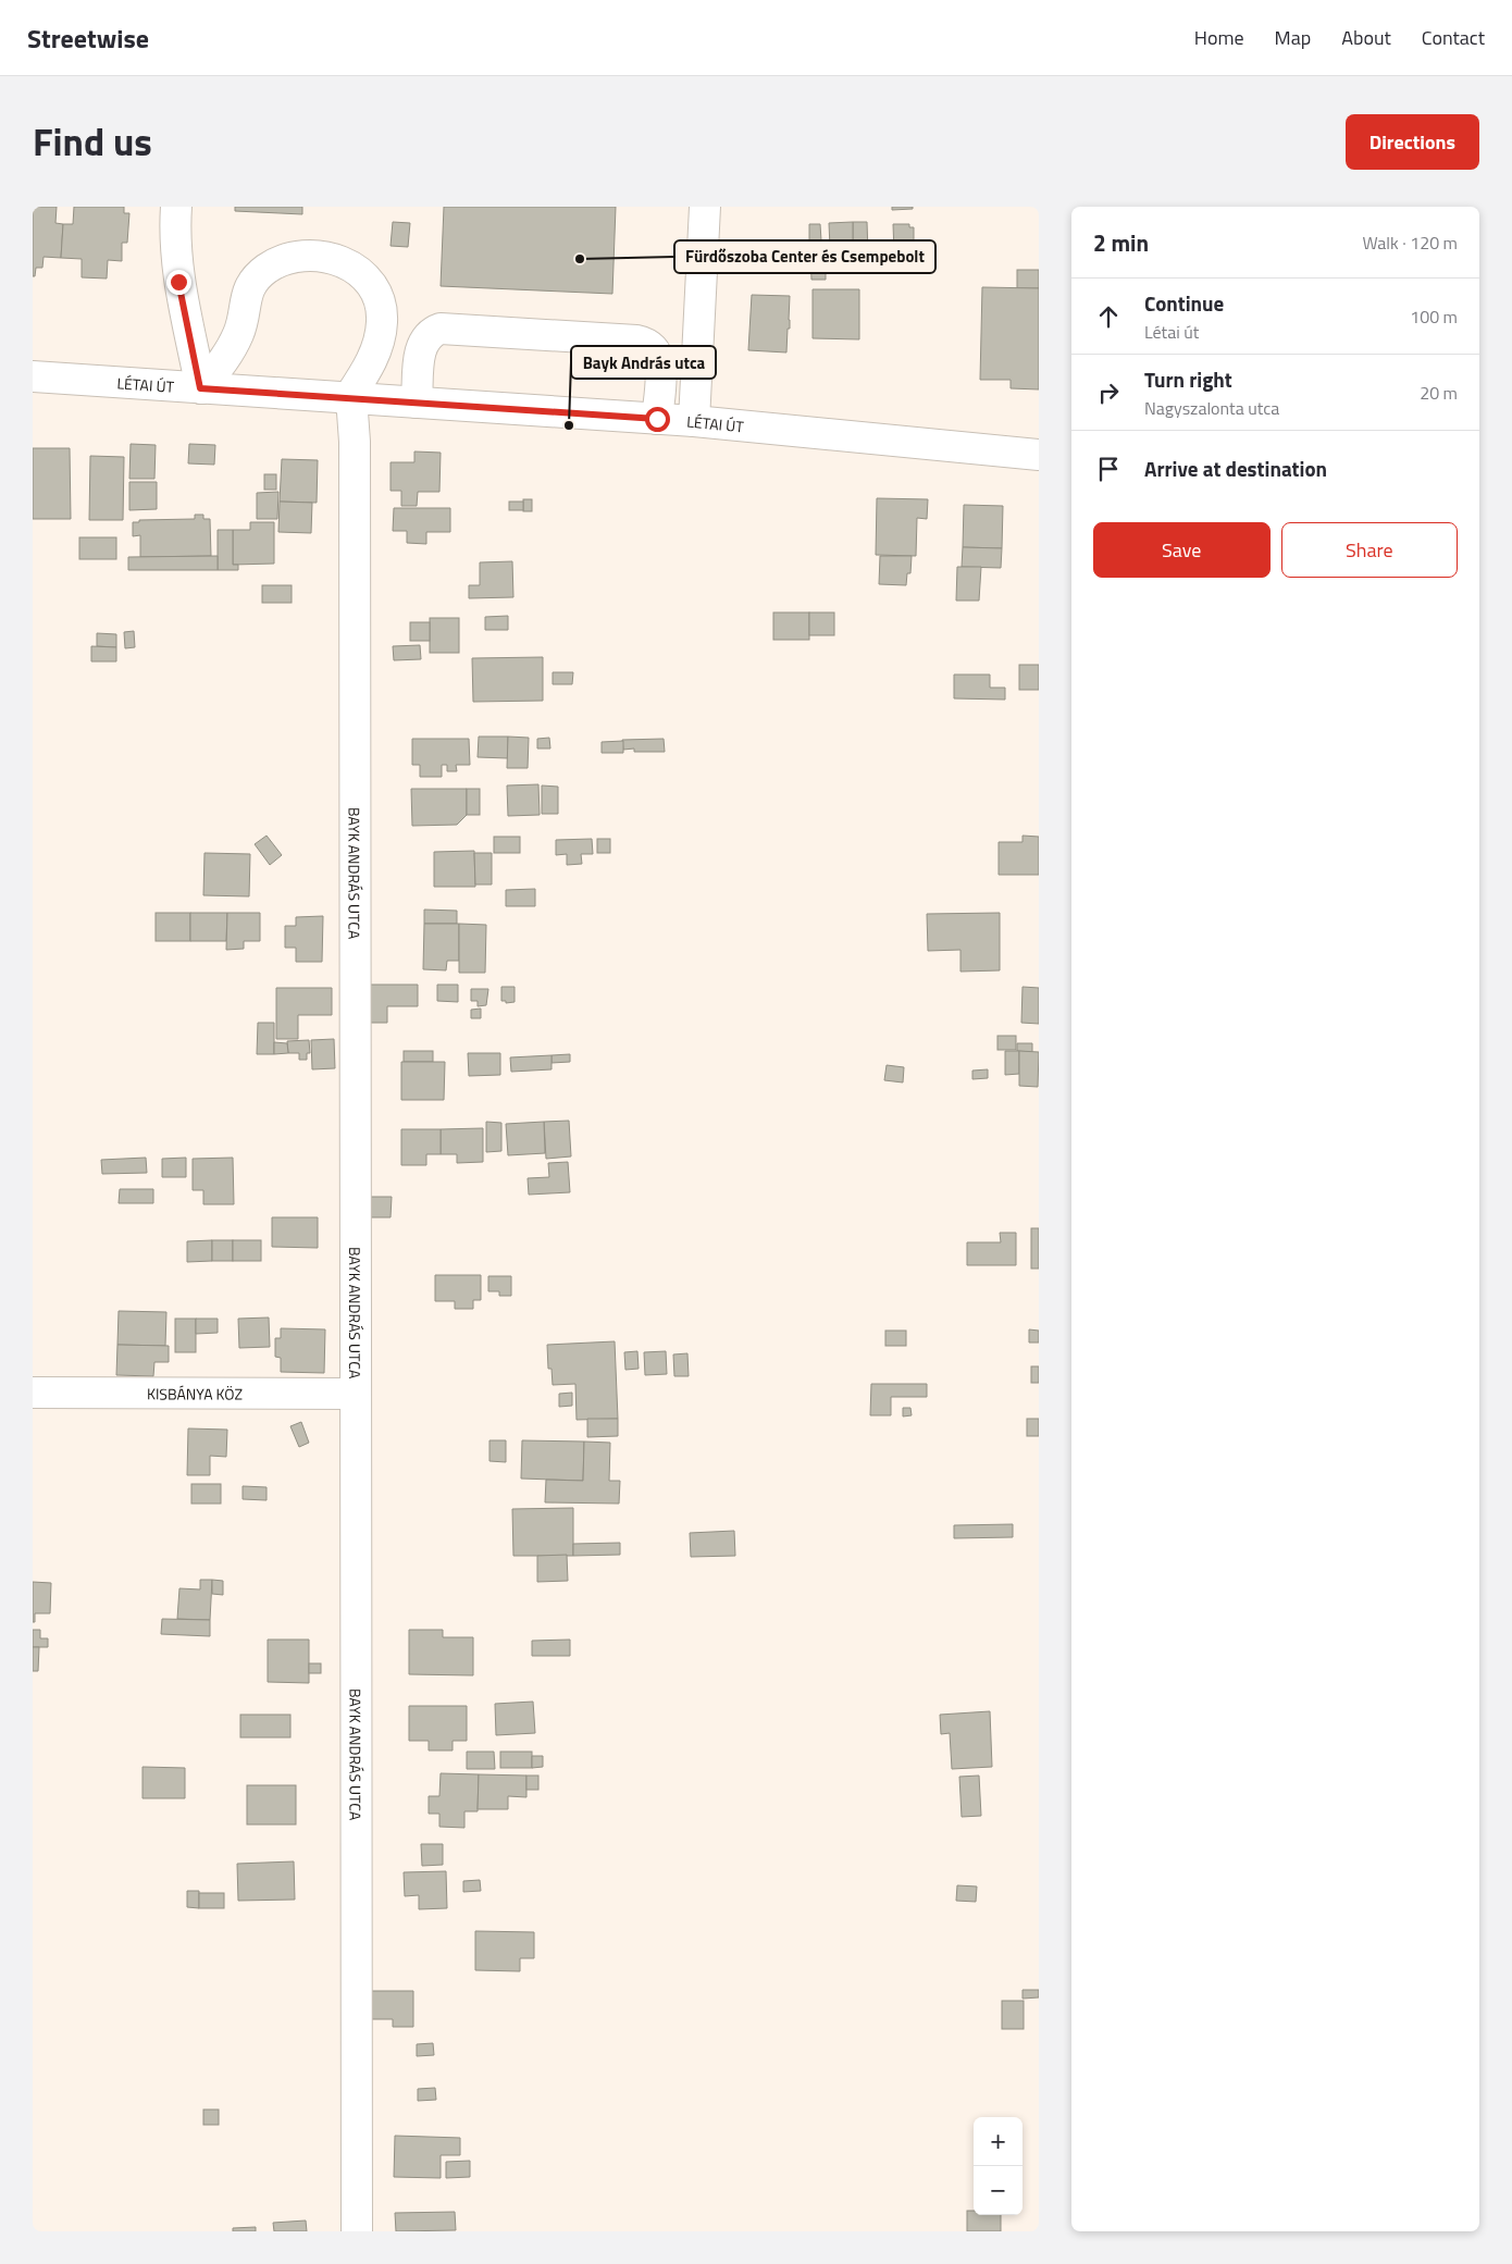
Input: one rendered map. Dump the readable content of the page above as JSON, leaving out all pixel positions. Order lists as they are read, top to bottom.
{
  "streets": {
    "street": ["LÉTAI ÚT", "BAYK ANDRÁS UTCA", "KISBÁNYA KÖZ"]
  },
  "crossings": [
    ["LÉTAI ÚT", "BAYK ANDRÁS UTCA"],
    ["BAYK ANDRÁS UTCA", "KISBÁNYA KÖZ"]
  ],
  "places": ["Fürdőszoba Center és Csempebolt", "Bayk András utca"],
  "page": {
    "header": "Streetwise",
    "nav": [
      "Home",
      "Map",
      "About",
      "Contact"
    ],
    "title": "Find us",
    "buttons": [
      "Directions",
      ["Save", "Share"]
    ],
    "heading": ["2 min", "Walk · 120 m"],
    "list": [
      ["Continue", "Létai út", "100 m"],
      ["Turn right", "Nagyszalonta utca", "20 m"],
      "Arrive at destination"
    ],
    "map_buttons": ["+", "−"]
  }
}
